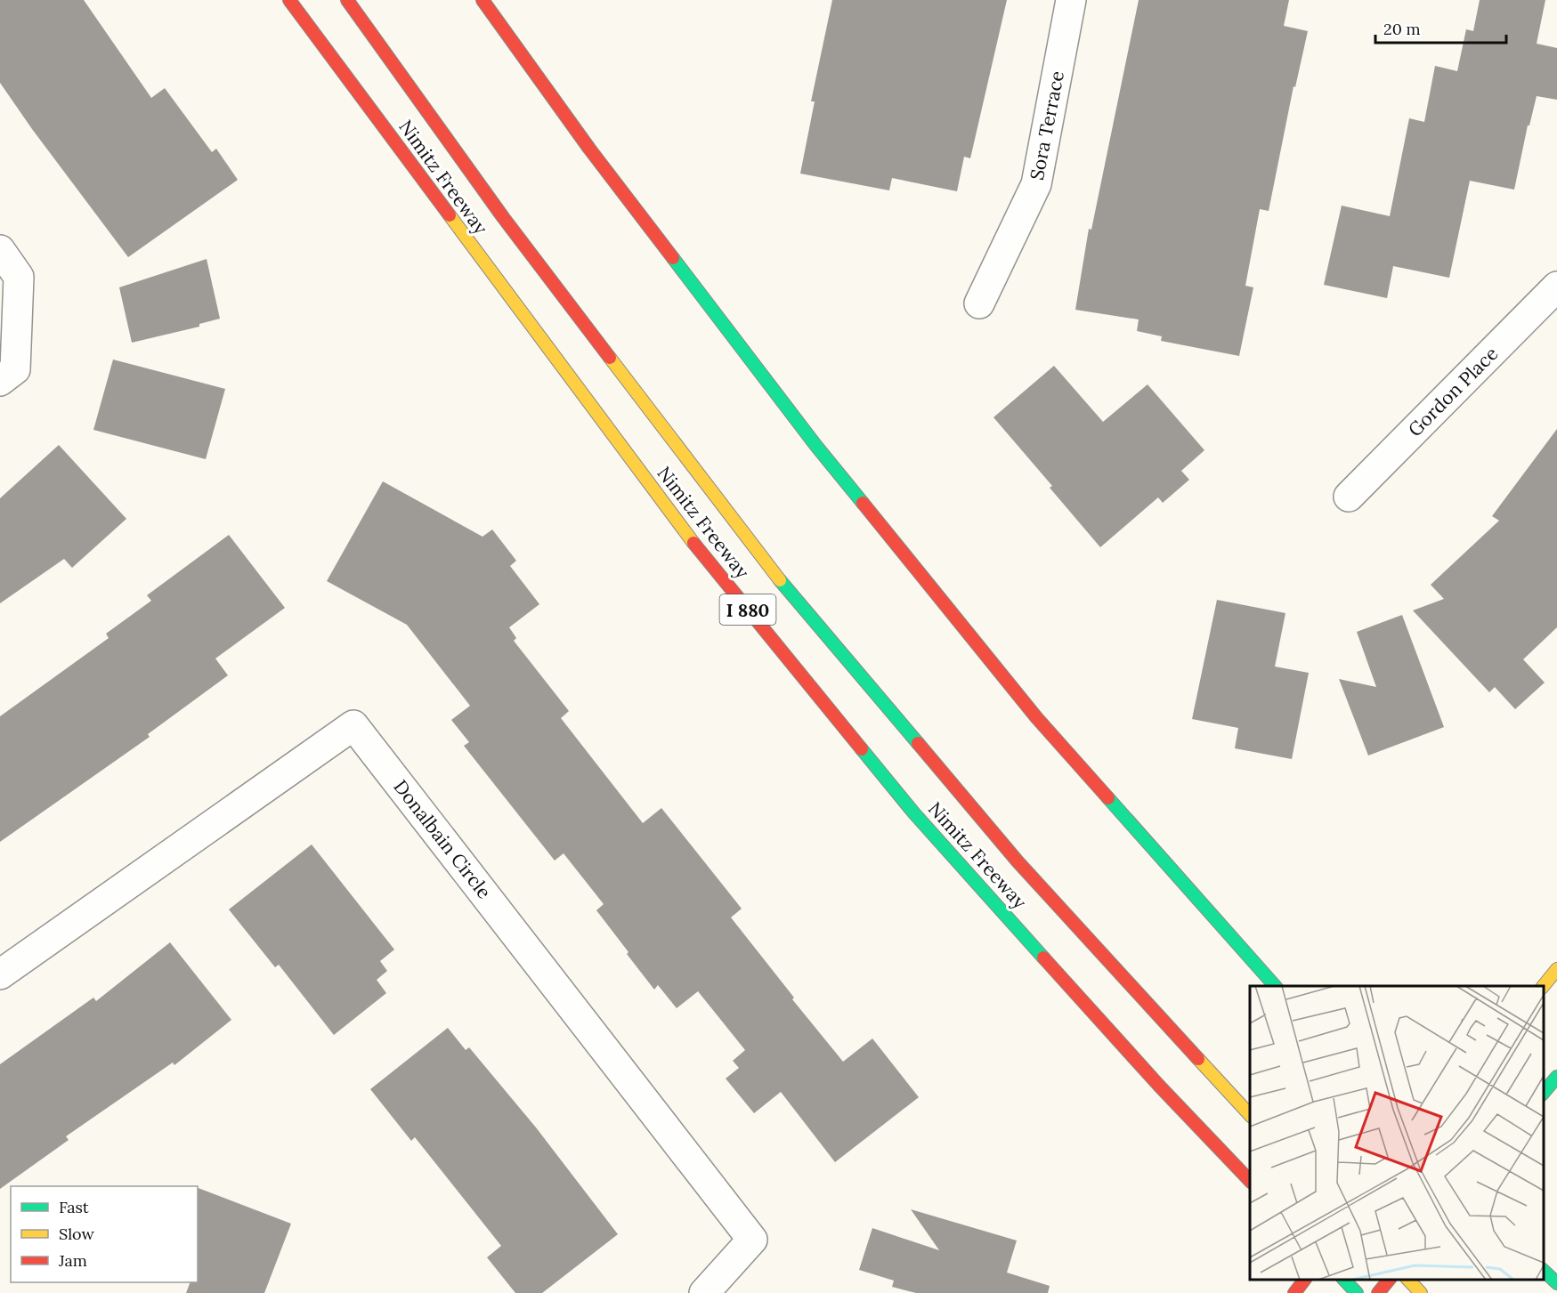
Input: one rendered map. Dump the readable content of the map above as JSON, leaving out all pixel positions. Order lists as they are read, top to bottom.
{
  "streets": {
    "main road": ["Nimitz Freeway", "I 880"],
    "street": ["Sora Terrace", "Gordon Place", "Donalbain Circle"]
  },
  "legend": ["Fast", "Slow", "Jam"],
  "scale_bar": "20 m"
}
